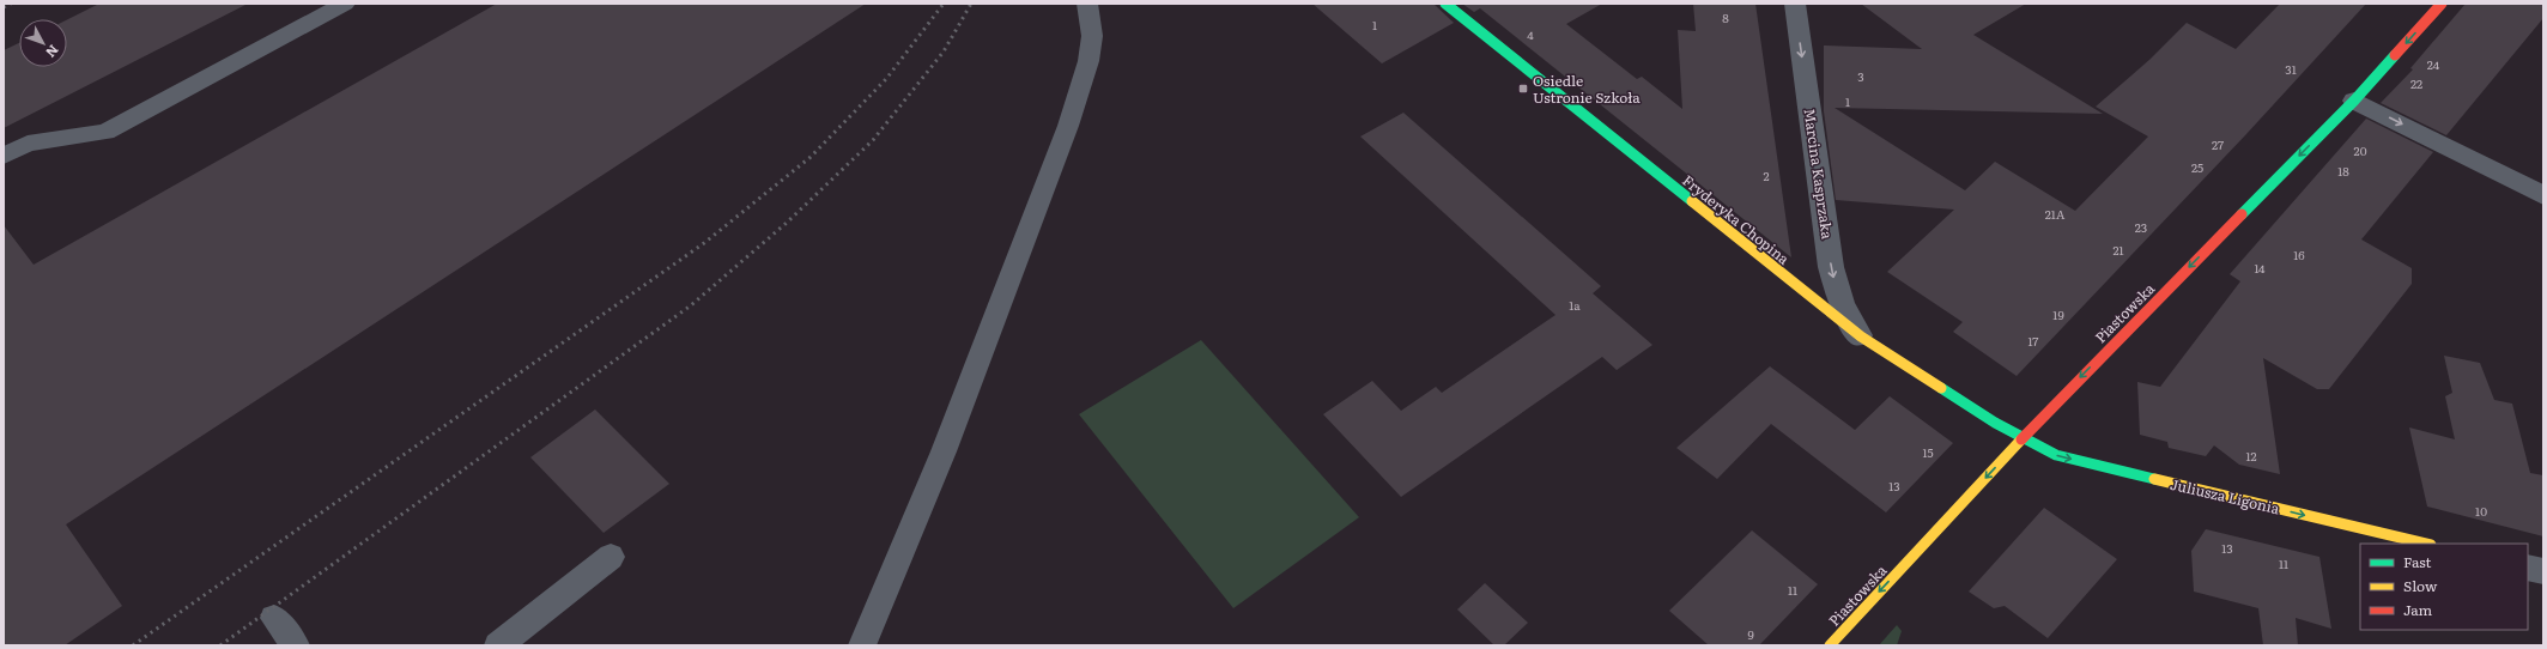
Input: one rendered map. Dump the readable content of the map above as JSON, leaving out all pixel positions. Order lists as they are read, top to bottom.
{
  "streets": {
    "street": [
      "Marcina Kasprzaka",
      "Fryderyka Chopina",
      "Piastowska",
      "Juliusza Ligonia"
    ]
  },
  "crossings": [
    ["Marcina Kasprzaka", "Fryderyka Chopina"],
    ["Fryderyka Chopina", "Piastowska"],
    ["Fryderyka Chopina", "Juliusza Ligonia"],
    ["Piastowska", "Juliusza Ligonia"]
  ],
  "one_way": ["Marcina Kasprzaka", "Piastowska", "Juliusza Ligonia"],
  "places": {
    "transit": ["Osiedle Ustronie Szkoła"]
  },
  "house_numbers": [
    "8",
    "1",
    "4",
    "24",
    "31",
    "3",
    "22",
    "1",
    "27",
    "20",
    "25",
    "18",
    "2",
    "21A",
    "23",
    "21",
    "16",
    "14",
    "1a",
    "19",
    "17",
    "15",
    "12",
    "13",
    "10",
    "13",
    "11",
    "11",
    "9"
  ],
  "legend": ["Fast", "Slow", "Jam"],
  "north": "bottom right"
}
